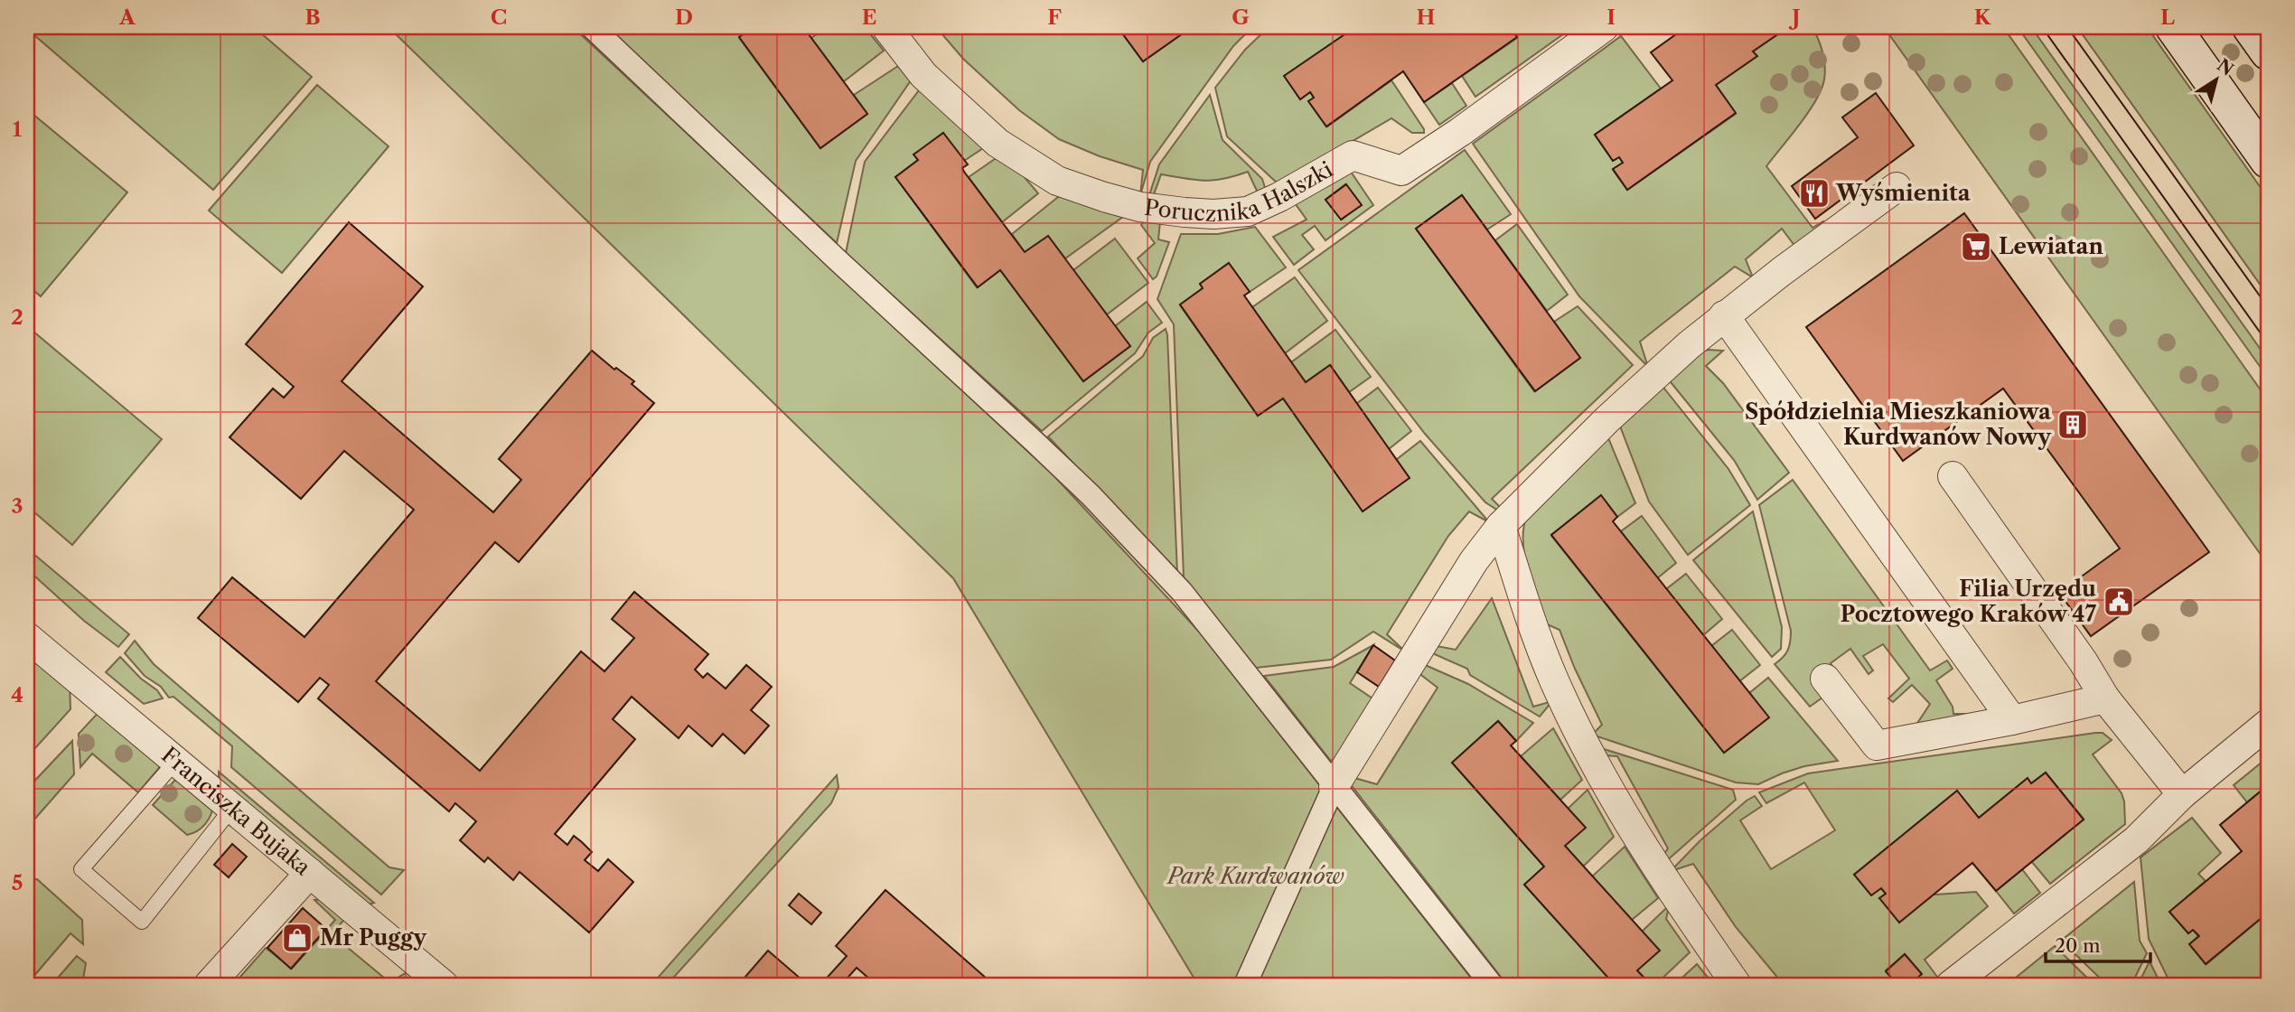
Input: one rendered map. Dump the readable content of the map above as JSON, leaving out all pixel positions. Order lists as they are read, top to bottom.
{
  "streets": {
    "street": ["Porucznika Halszki", "Franciszka Bujaka"]
  },
  "parks": ["Park Kurdwanów"],
  "places": {
    "restaurant": ["Wyśmienita"],
    "supermarket": ["Lewiatan"],
    "building": ["Spółdzielnia Mieszkaniowa Kurdwanów Nowy"],
    "public building": ["Filia Urzędu Pocztowego Kraków 47"],
    "shop": ["Mr Puggy"]
  },
  "scale_bar": "20 m",
  "north": "top right",
  "grid": {
    "columns": [
      "A",
      "B",
      "C",
      "D",
      "E",
      "F",
      "G",
      "H",
      "I",
      "J",
      "K",
      "L"
    ],
    "rows": [
      "1",
      "2",
      "3",
      "4",
      "5"
    ]
  }
}
